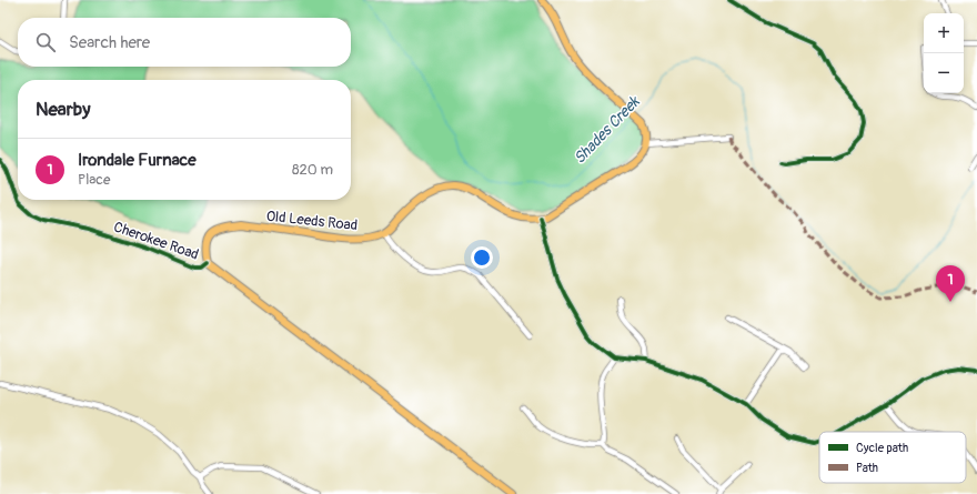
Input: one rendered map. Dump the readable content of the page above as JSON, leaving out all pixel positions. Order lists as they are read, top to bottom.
{
  "streets": {
    "main road": ["Old Leeds Road"],
    "street": ["Cherokee Road"]
  },
  "crossings": [
    ["Old Leeds Road", "Cherokee Road"]
  ],
  "water": ["Shades Creek"],
  "legend": ["Cycle path", "Path"],
  "page": {
    "map_buttons": ["+", "−"],
    "search": "Search here",
    "heading": "Nearby",
    "list": [
      {
        "mark": "1",
        "name": "Irondale Furnace",
        "note": "Place",
        "value": "820 m"
      }
    ],
    "pins": "1"
  }
}
